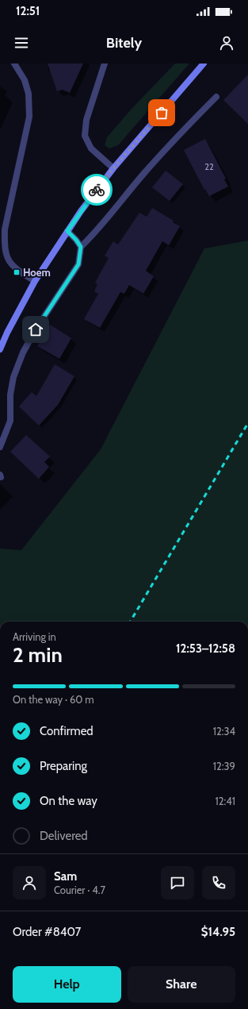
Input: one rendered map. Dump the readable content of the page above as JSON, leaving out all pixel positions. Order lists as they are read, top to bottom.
{
  "places": {
    "transit": ["Hoem"]
  },
  "house_numbers": ["22"],
  "page": {
    "status": "12:51",
    "header": "Bitely",
    "heading": ["2 min", "Arriving in", "12:53–12:58"],
    "panel": [
      "Sam",
      "Courier · 4.7",
      "Order #8407",
      "$14.95"
    ],
    "bar": "On the way · 60 m",
    "list": [
      ["Confirmed", "12:34"],
      ["Preparing", "12:39"],
      ["On the way", "12:41"],
      "Delivered"
    ],
    "buttons": ["Help", "Share"]
  }
}
